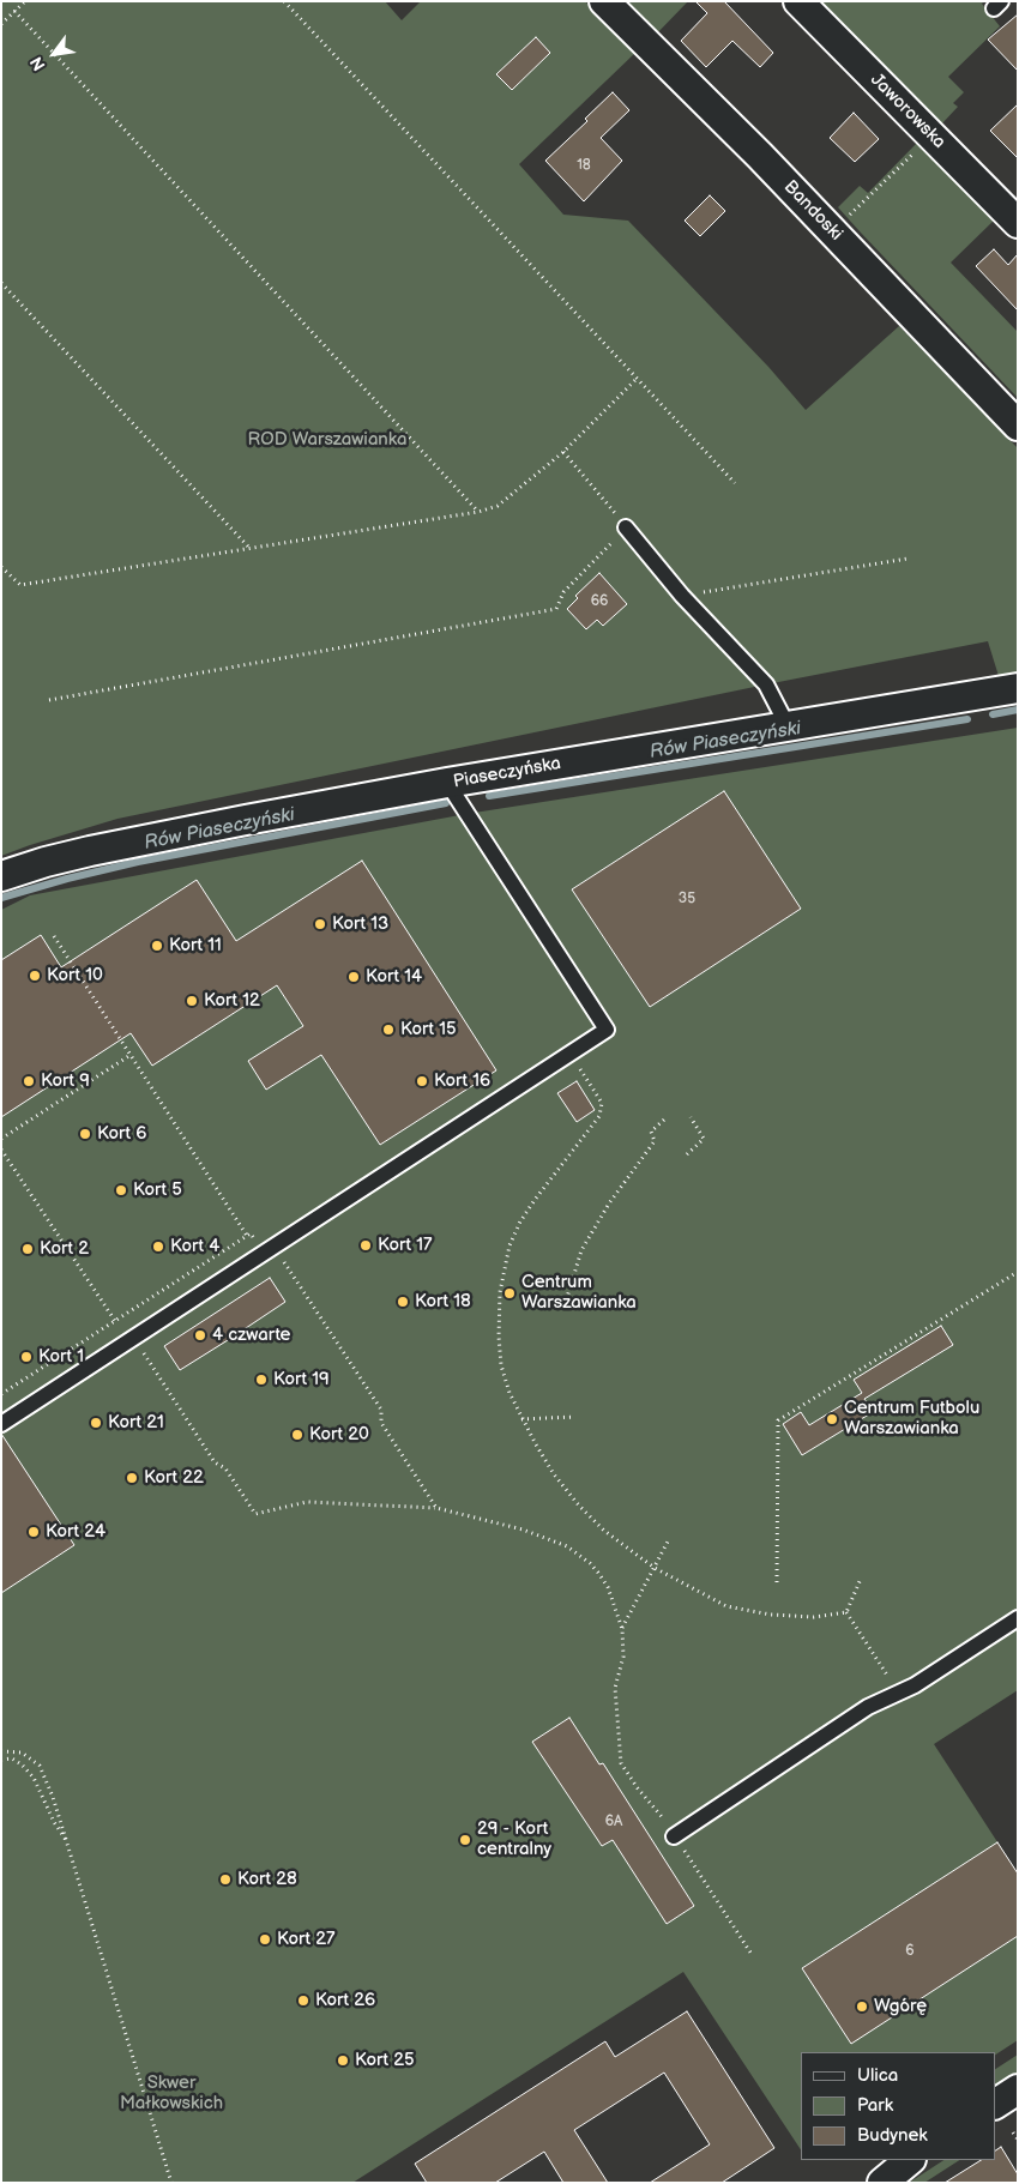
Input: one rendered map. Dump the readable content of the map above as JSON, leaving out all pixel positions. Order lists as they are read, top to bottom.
{
  "streets": {
    "street": ["Jaworowska", "Bandoski", "Piaseczyńska"]
  },
  "water": ["Rów Piaseczyński"],
  "parks": ["ROD Warszawianka", "Skwer Małkowskich"],
  "places": [
    "Kort 13",
    "Kort 11",
    "Kort 10",
    "Kort 14",
    "Kort 12",
    "Kort 15",
    "Kort 9",
    "Kort 16",
    "Kort 6",
    "Kort 5",
    "Kort 17",
    "Kort 4",
    "Kort 2",
    "Centrum Warszawianka",
    "Kort 18",
    "4 czwarte",
    "Kort 1",
    "Kort 19",
    "Centrum Futbolu Warszawianka",
    "Kort 21",
    "Kort 20",
    "Kort 22",
    "Kort 24",
    "29 - Kort centralny",
    "Kort 28",
    "Kort 27",
    "Kort 26",
    "Wgórę",
    "Kort 25"
  ],
  "house_numbers": [
    "18",
    "66",
    "35",
    "6A",
    "6"
  ],
  "legend": ["Ulica", "Park", "Budynek"],
  "north": "bottom left"
}
